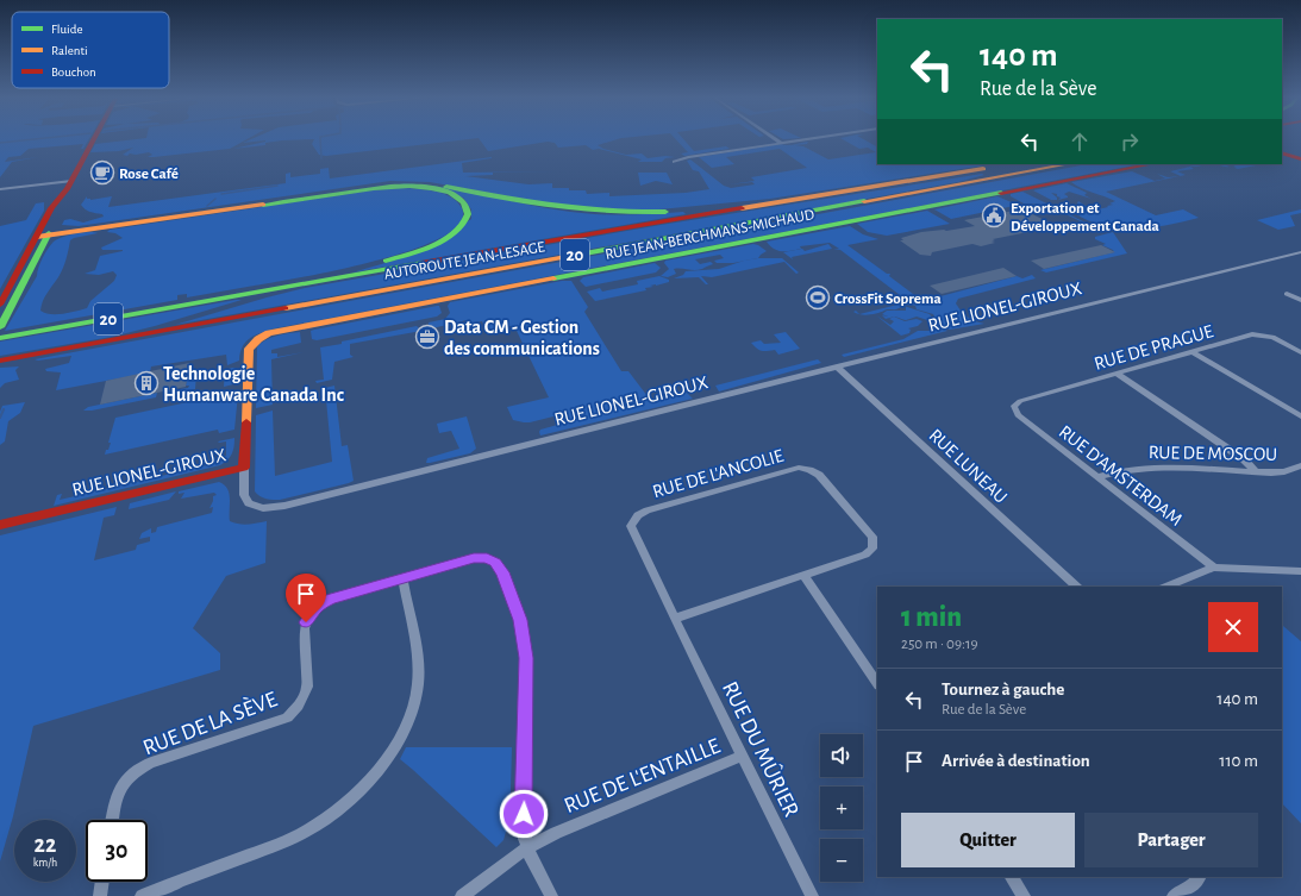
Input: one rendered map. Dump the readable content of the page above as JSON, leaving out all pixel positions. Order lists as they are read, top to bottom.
{
  "streets": {
    "main road": [
      "RUE JEAN-BERCHMANS-MICHAUD",
      "20",
      "AUTOROUTE JEAN-LESAGE",
      "RUE LIONEL-GIROUX"
    ],
    "street": [
      "RUE DE PRAGUE",
      "RUE DE MOSCOU",
      "RUE LUNEAU",
      "RUE DE L'ANCOLIE",
      "RUE D'AMSTERDAM",
      "RUE DE LA SÈVE",
      "RUE DU MÛRIER",
      "RUE DE L'ENTAILLE"
    ]
  },
  "crossings": [
    ["RUE JEAN-BERCHMANS-MICHAUD", "RUE LIONEL-GIROUX"],
    ["RUE LIONEL-GIROUX", "RUE LUNEAU"],
    ["RUE DE PRAGUE", "RUE D'AMSTERDAM"],
    ["RUE DE MOSCOU", "RUE D'AMSTERDAM"],
    ["RUE DE L'ANCOLIE", "RUE DU MÛRIER"],
    ["RUE DE LA SÈVE", "RUE DE L'ENTAILLE"],
    ["RUE DU MÛRIER", "RUE DE L'ENTAILLE"]
  ],
  "places": {
    "cafe": ["Rose Café"],
    "public building": ["Exportation et Développement Canada"],
    "sports": ["CrossFit Soprema"],
    "office": ["Data CM - Gestion des communications"],
    "building": ["Technologie Humanware Canada Inc"]
  },
  "legend": ["Fluide", "Ralenti", "Bouchon"],
  "page": {
    "turn": ["140 m", "Rue de la Sève"],
    "heading": ["1 min", "250 m · 09:19"],
    "list": [
      {
        "name": "Tournez à gauche",
        "note": "Rue de la Sève",
        "value": "140 m"
      },
      {
        "name": "Arrivée à destination",
        "value": "110 m"
      }
    ],
    "map_buttons": ["+", "−"],
    "buttons": ["Quitter", "Partager"],
    "speed": "22 km/h",
    "limit": "30"
  }
}
